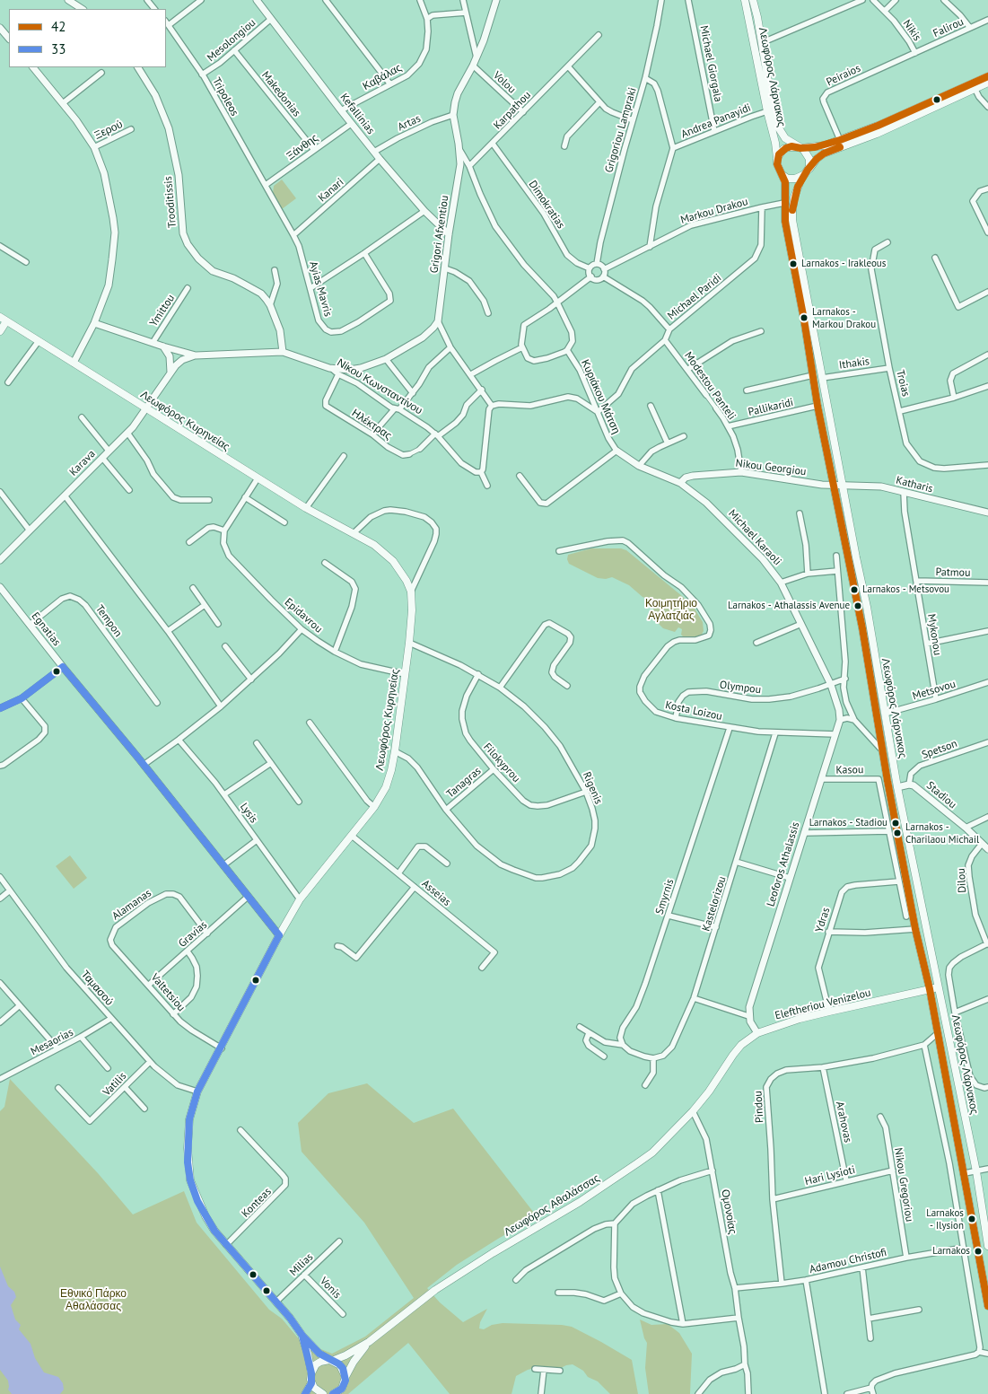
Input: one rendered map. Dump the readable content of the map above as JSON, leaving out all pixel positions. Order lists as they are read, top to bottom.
{
  "streets": {
    "main road": [
      "Λεωφόρος Λάρνακος",
      "Λεωφόρος Κυρηνείας",
      "Eleftheriou Venizelou",
      "Λεωφόρος Αθαλάσσας"
    ],
    "street": [
      "Falirou",
      "Nikis",
      "Mesolongiou",
      "Michael Giorgala",
      "Peiraios",
      "Καβάλας",
      "Volou",
      "Makedonias",
      "Tripoleos",
      "Karpathou",
      "Kefallinias",
      "Andrea Panayidi",
      "Artas",
      "Ξερού",
      "Grigoriou Lampraki",
      "Ξάνθης",
      "Kanari",
      "Trooditissis",
      "Dimokratias",
      "Markou Drakou",
      "Grigori Afxentiou",
      "Ayias Mavris",
      "Michael Paridi",
      "Ymittou",
      "Ithakis",
      "Troias",
      "Modestou Panteli",
      "Νίκου Κωνσταντίνου",
      "Κυριάκου Μάτση",
      "Pallikaridi",
      "Ηλέκτρας",
      "Karava",
      "Nikou Georgiou",
      "Katharis",
      "Michael Karaoli",
      "Patmou",
      "Epidavrou",
      "Tempon",
      "Egnatias",
      "Mykonou",
      "Olympou",
      "Metsovou",
      "Kosta Loizou",
      "Spetson",
      "Filokyprou",
      "Kasou",
      "Tanagras",
      "Rigenis",
      "Stadiou",
      "Lysis",
      "Leoforos Athalassis",
      "Dilou",
      "Asseias",
      "Smyrnis",
      "Kastelorizou",
      "Alamanas",
      "Ydras",
      "Gravias",
      "Ταμασού",
      "Valtetsiou",
      "Mesaorias",
      "Vatilis",
      "Pindou",
      "Arahovas",
      "Hari Lysioti",
      "Nikou Gregoriou",
      "Konteas",
      "Ομονοίας",
      "Adamou Christofi",
      "Milias",
      "Vonis"
    ]
  },
  "crossings": [
    ["Falirou", "Nikis"],
    ["Falirou", "Peiraios"],
    ["Nikis", "Peiraios"],
    ["Mesolongiou", "Makedonias"],
    ["Mesolongiou", "Tripoleos"],
    ["Mesolongiou", "Kefallinias"],
    ["Michael Giorgala", "Andrea Panayidi"],
    ["Καβάλας", "Kefallinias"],
    ["Λεωφόρος Λάρνακος", "Andrea Panayidi"],
    ["Λεωφόρος Λάρνακος", "Markou Drakou"],
    ["Λεωφόρος Λάρνακος", "Ithakis"],
    ["Λεωφόρος Λάρνακος", "Pallikaridi"],
    ["Λεωφόρος Λάρνακος", "Nikou Georgiou"],
    ["Λεωφόρος Λάρνακος", "Katharis"],
    ["Λεωφόρος Λάρνακος", "Metsovou"],
    ["Λεωφόρος Λάρνακος", "Stadiou"],
    ["Λεωφόρος Λάρνακος", "Eleftheriou Venizelou"],
    ["Λεωφόρος Λάρνακος", "Pindou"],
    ["Volou", "Karpathou"],
    ["Makedonias", "Ξάνθης"],
    ["Tripoleos", "Ξάνθης"],
    ["Tripoleos", "Ayias Mavris"],
    ["Karpathou", "Dimokratias"],
    ["Kefallinias", "Artas"],
    ["Kefallinias", "Ξάνθης"],
    ["Kefallinias", "Kanari"],
    ["Kefallinias", "Grigori Afxentiou"],
    ["Artas", "Grigori Afxentiou"],
    ["Grigoriou Lampraki", "Dimokratias"],
    ["Grigoriou Lampraki", "Markou Drakou"],
    ["Ξάνθης", "Ayias Mavris"],
    ["Kanari", "Ayias Mavris"],
    ["Trooditissis", "Νίκου Κωνσταντίνου"],
    ["Dimokratias", "Markou Drakou"],
    ["Markou Drakou", "Michael Paridi"],
    ["Michael Paridi", "Modestou Panteli"],
    ["Michael Paridi", "Κυριάκου Μάτση"],
    ["Ymittou", "Νίκου Κωνσταντίνου"],
    ["Ithakis", "Troias"],
    ["Modestou Panteli", "Pallikaridi"],
    ["Modestou Panteli", "Nikou Georgiou"],
    ["Νίκου Κωνσταντίνου", "Ηλέκτρας"],
    ["Νίκου Κωνσταντίνου", "Karava"],
    ["Κυριάκου Μάτση", "Michael Karaoli"],
    ["Λεωφόρος Κυρηνείας", "Karava"],
    ["Λεωφόρος Κυρηνείας", "Epidavrou"],
    ["Λεωφόρος Κυρηνείας", "Egnatias"],
    ["Λεωφόρος Κυρηνείας", "Rigenis"],
    ["Λεωφόρος Κυρηνείας", "Lysis"],
    ["Λεωφόρος Κυρηνείας", "Asseias"],
    ["Λεωφόρος Κυρηνείας", "Ταμασού"],
    ["Λεωφόρος Κυρηνείας", "Valtetsiou"],
    ["Λεωφόρος Κυρηνείας", "Konteas"],
    ["Λεωφόρος Κυρηνείας", "Λεωφόρος Αθαλάσσας"],
    ["Λεωφόρος Κυρηνείας", "Milias"],
    ["Nikou Georgiou", "Katharis"],
    ["Nikou Georgiou", "Michael Karaoli"],
    ["Katharis", "Mykonou"],
    ["Michael Karaoli", "Olympou"],
    ["Michael Karaoli", "Leoforos Athalassis"],
    ["Patmou", "Mykonou"],
    ["Tempon", "Egnatias"],
    ["Egnatias", "Gravias"],
    ["Mykonou", "Metsovou"],
    ["Olympou", "Kosta Loizou"],
    ["Kosta Loizou", "Leoforos Athalassis"],
    ["Kosta Loizou", "Smyrnis"],
    ["Kosta Loizou", "Kastelorizou"],
    ["Spetson", "Stadiou"],
    ["Filokyprou", "Tanagras"],
    ["Filokyprou", "Rigenis"],
    ["Kasou", "Leoforos Athalassis"],
    ["Tanagras", "Rigenis"],
    ["Stadiou", "Dilou"],
    ["Alamanas", "Gravias"],
    ["Alamanas", "Valtetsiou"],
    ["Ydras", "Eleftheriou Venizelou"],
    ["Gravias", "Valtetsiou"],
    ["Ταμασού", "Mesaorias"],
    ["Ταμασού", "Vatilis"],
    ["Eleftheriou Venizelou", "Λεωφόρος Αθαλάσσας"],
    ["Pindou", "Arahovas"],
    ["Pindou", "Hari Lysioti"],
    ["Pindou", "Adamou Christofi"],
    ["Arahovas", "Hari Lysioti"],
    ["Hari Lysioti", "Nikou Gregoriou"],
    ["Nikou Gregoriou", "Adamou Christofi"],
    ["Λεωφόρος Αθαλάσσας", "Ομονοίας"],
    ["Ομονοίας", "Adamou Christofi"],
    ["Milias", "Vonis"]
  ],
  "parks": ["Κοιμητήριο Αγλατζιάς", "Εθνικό Πάρκο Αθαλάσσας"],
  "places": [
    "Larnakos - Irakleous",
    "Larnakos - Markou Drakou",
    "Larnakos - Metsovou",
    "Larnakos - Athalassis Avenue",
    "Larnakos - Stadiou",
    "Larnakos - Charilaou Michail",
    "Larnakos - Ilysion",
    "Larnakos"
  ],
  "lines": ["transit line 42", "transit line 33"],
  "legend": ["42", "33"]
}
